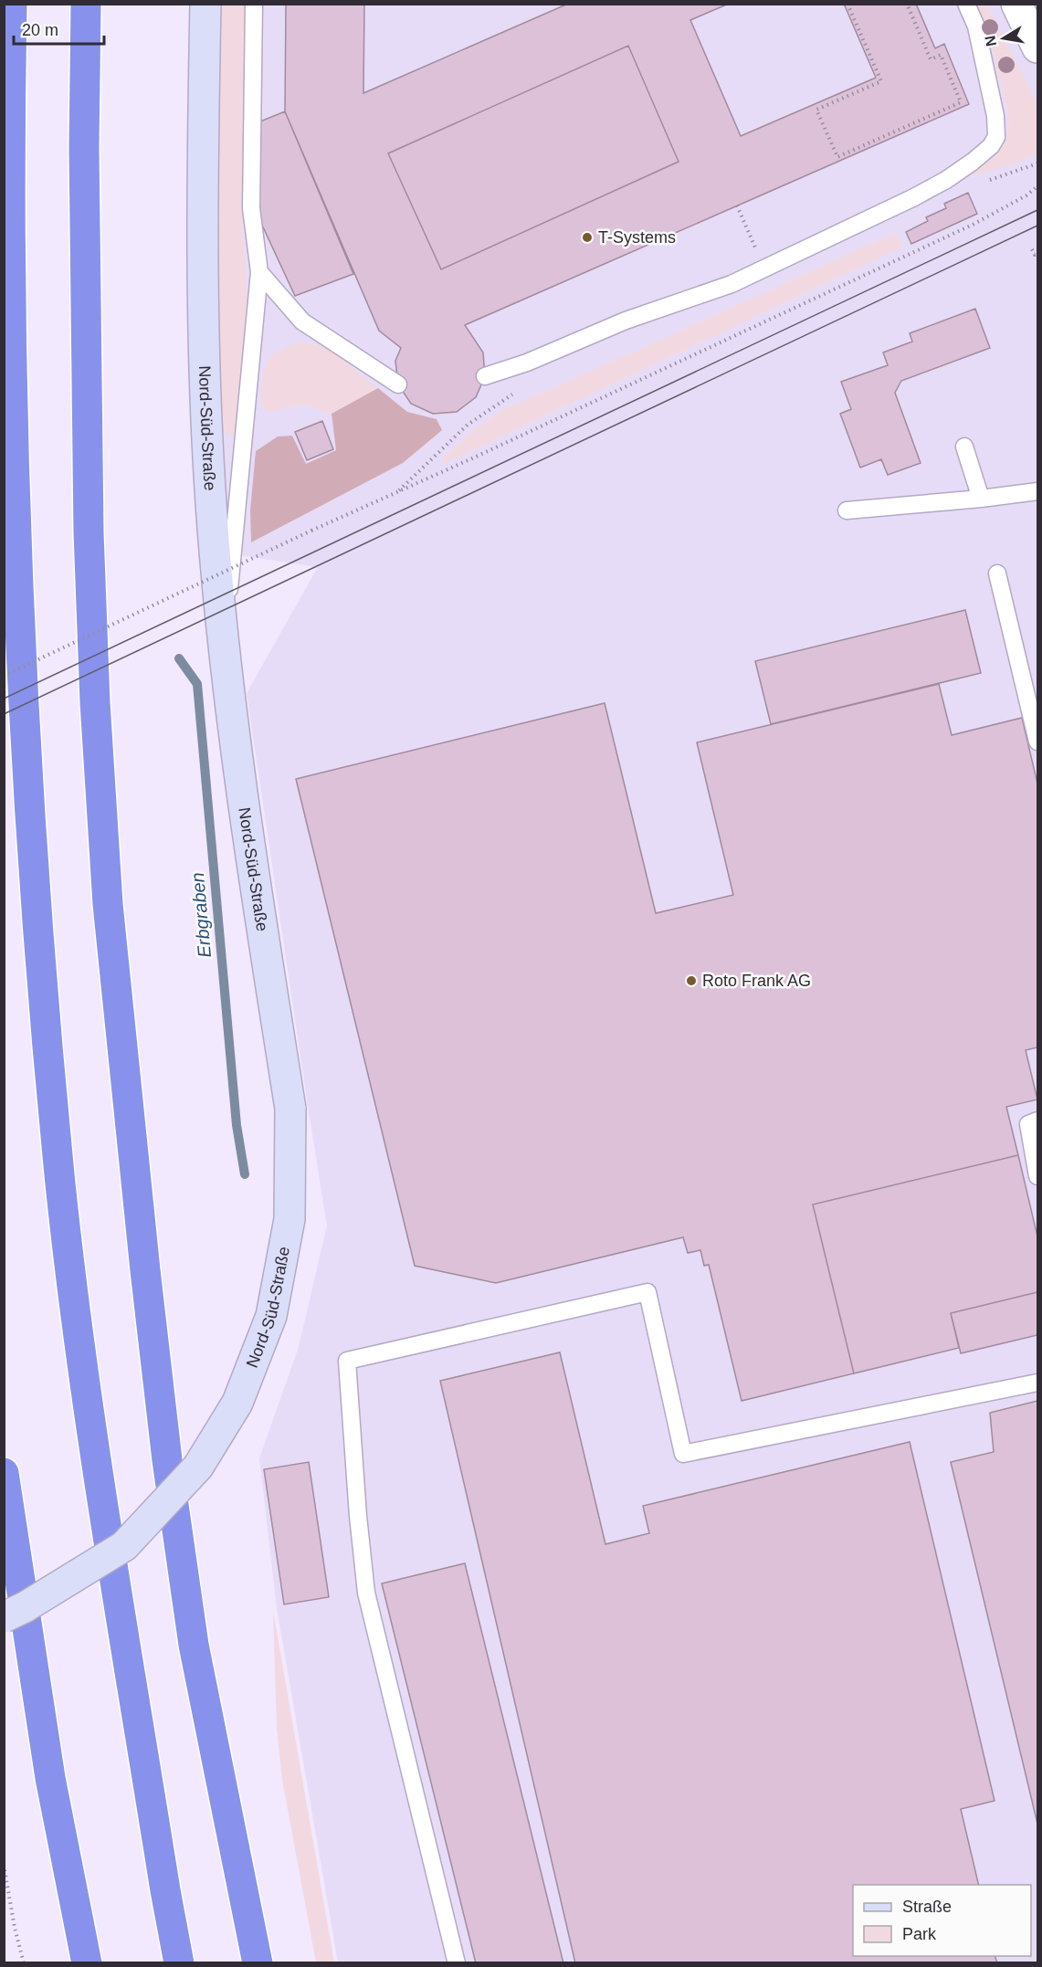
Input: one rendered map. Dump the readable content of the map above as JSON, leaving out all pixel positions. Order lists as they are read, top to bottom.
{
  "streets": {
    "main road": ["Nord-Süd-Straße"]
  },
  "water": ["Erbgraben"],
  "places": ["T-Systems", "Roto Frank AG"],
  "legend": ["Straße", "Park"],
  "scale_bar": "20 m",
  "north": "left"
}
